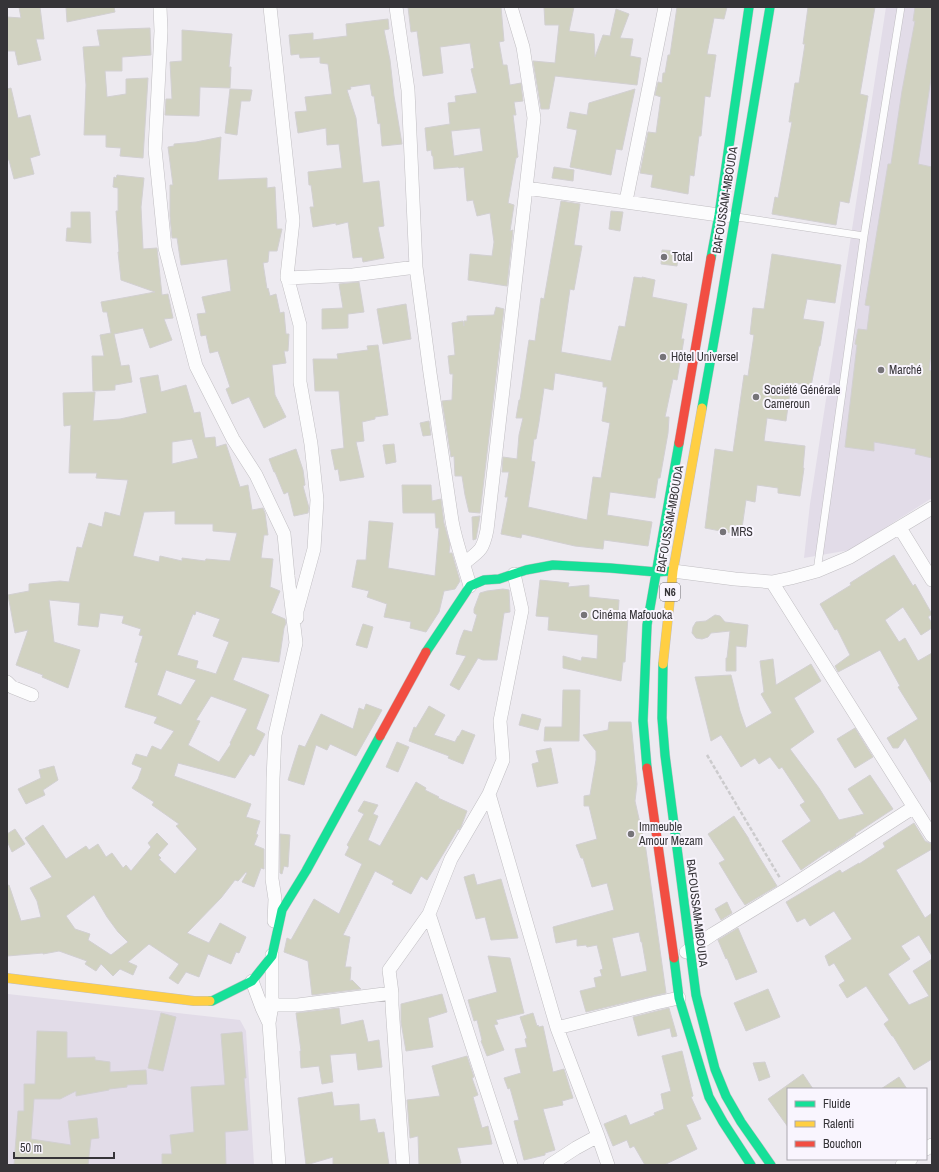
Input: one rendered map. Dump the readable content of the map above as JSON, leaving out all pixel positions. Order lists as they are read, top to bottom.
{
  "streets": {
    "main road": ["BAFOUSSAM-MBOUDA", "N6"]
  },
  "places": [
    "Total",
    "Hôtel Universel",
    "Marché",
    "Société Générale Cameroun",
    "MRS",
    "Cinéma Mafouoka",
    "Immeuble Amour Mezam"
  ],
  "legend": ["Fluide", "Ralenti", "Bouchon"],
  "scale_bar": "50 m"
}
